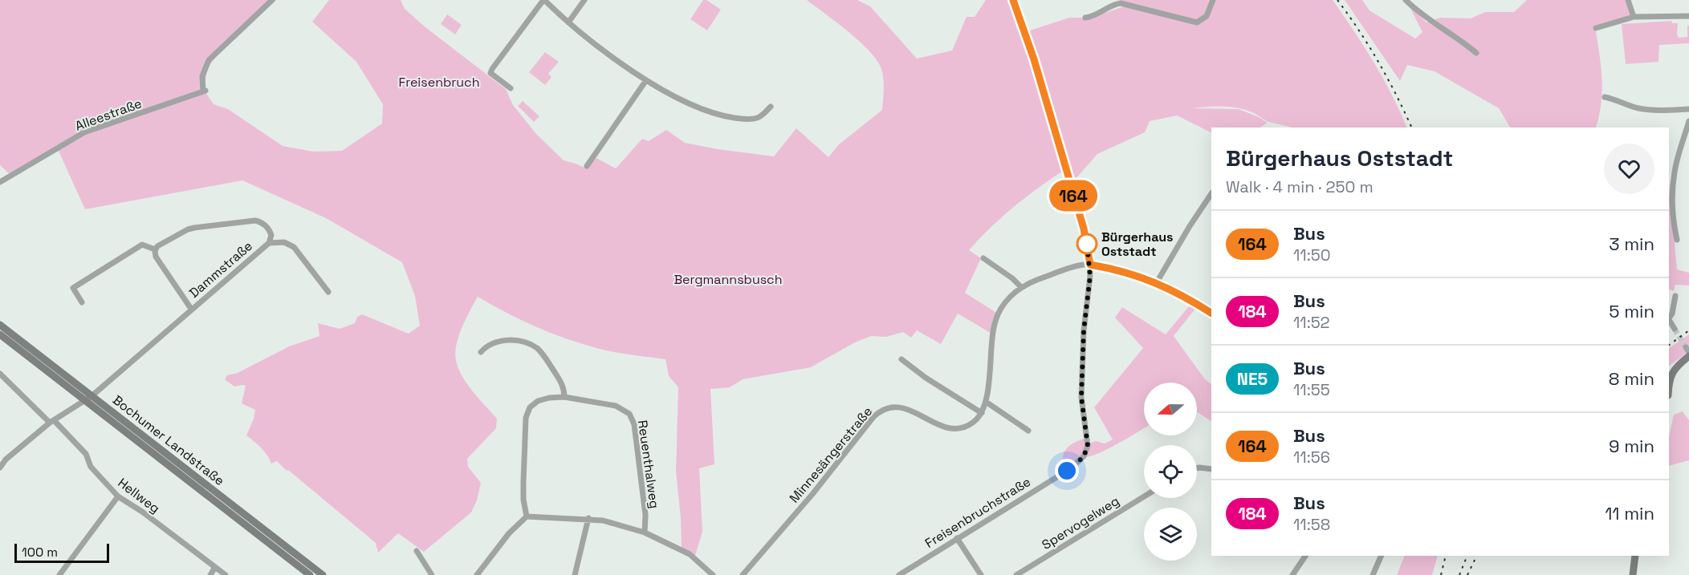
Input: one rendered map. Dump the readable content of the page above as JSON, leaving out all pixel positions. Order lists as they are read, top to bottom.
{
  "streets": {
    "main road": ["Bochumer Landstraße"],
    "street": [
      "Alleestraße",
      "Dammstraße",
      "Minnesängerstraße",
      "Reuenthalweg",
      "Hellweg",
      "Freisenbruchstraße",
      "Spervogelweg"
    ]
  },
  "crossings": [
    ["Dammstraße", "Bochumer Landstraße"],
    ["Dammstraße", "Hellweg"]
  ],
  "parks": ["Freisenbruch", "Bergmannsbusch"],
  "places": ["Bürgerhaus Oststadt"],
  "lines": ["bus line 164"],
  "scale_bar": "100 m",
  "north": "left",
  "page": {
    "on_map": "164",
    "heading": ["Bürgerhaus Oststadt", "Walk · 4 min · 250 m"],
    "list": [
      {
        "mark": "164",
        "name": "Bus",
        "note": "11:50",
        "value": "3 min"
      },
      {
        "mark": "184",
        "name": "Bus",
        "note": "11:52",
        "value": "5 min"
      },
      {
        "mark": "NE5",
        "name": "Bus",
        "note": "11:55",
        "value": "8 min"
      },
      {
        "mark": "164",
        "name": "Bus",
        "note": "11:56",
        "value": "9 min"
      },
      {
        "mark": "184",
        "name": "Bus",
        "note": "11:58",
        "value": "11 min"
      }
    ],
    "scale": "100 m"
  }
}
